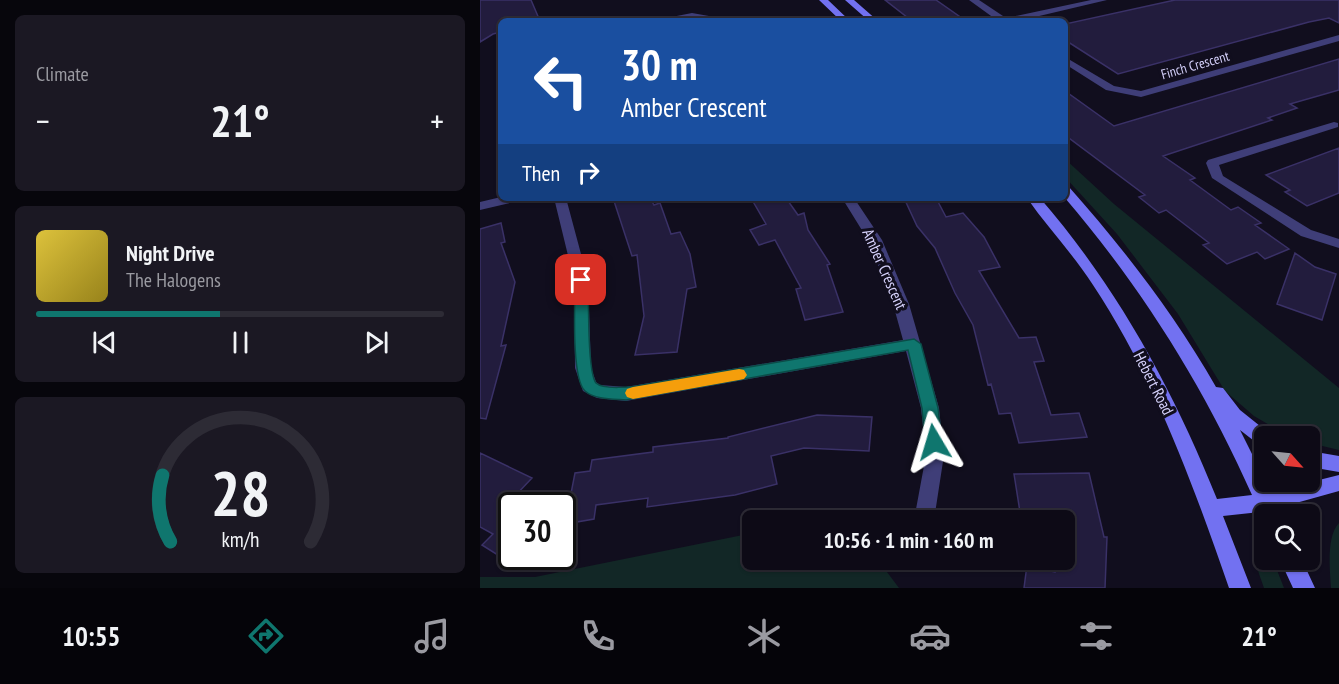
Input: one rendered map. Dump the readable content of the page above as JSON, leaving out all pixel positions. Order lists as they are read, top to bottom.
{
  "streets": {
    "main road": ["Hebert Road"],
    "street": ["Finch Crescent", "Amber Crescent"]
  },
  "north": "bottom right",
  "page": {
    "tile": "Climate",
    "turn": ["30 m", "Amber Crescent"],
    "heat": ["−", "21°", "+"],
    "then": "Then",
    "song": ["Night Drive", "The Halogens"],
    "limit": "30",
    "trip": "10:56 · 1 min · 160 m",
    "tabs": ["10:55", "21°"],
    "gauge": ["28", "km/h"]
  }
}
